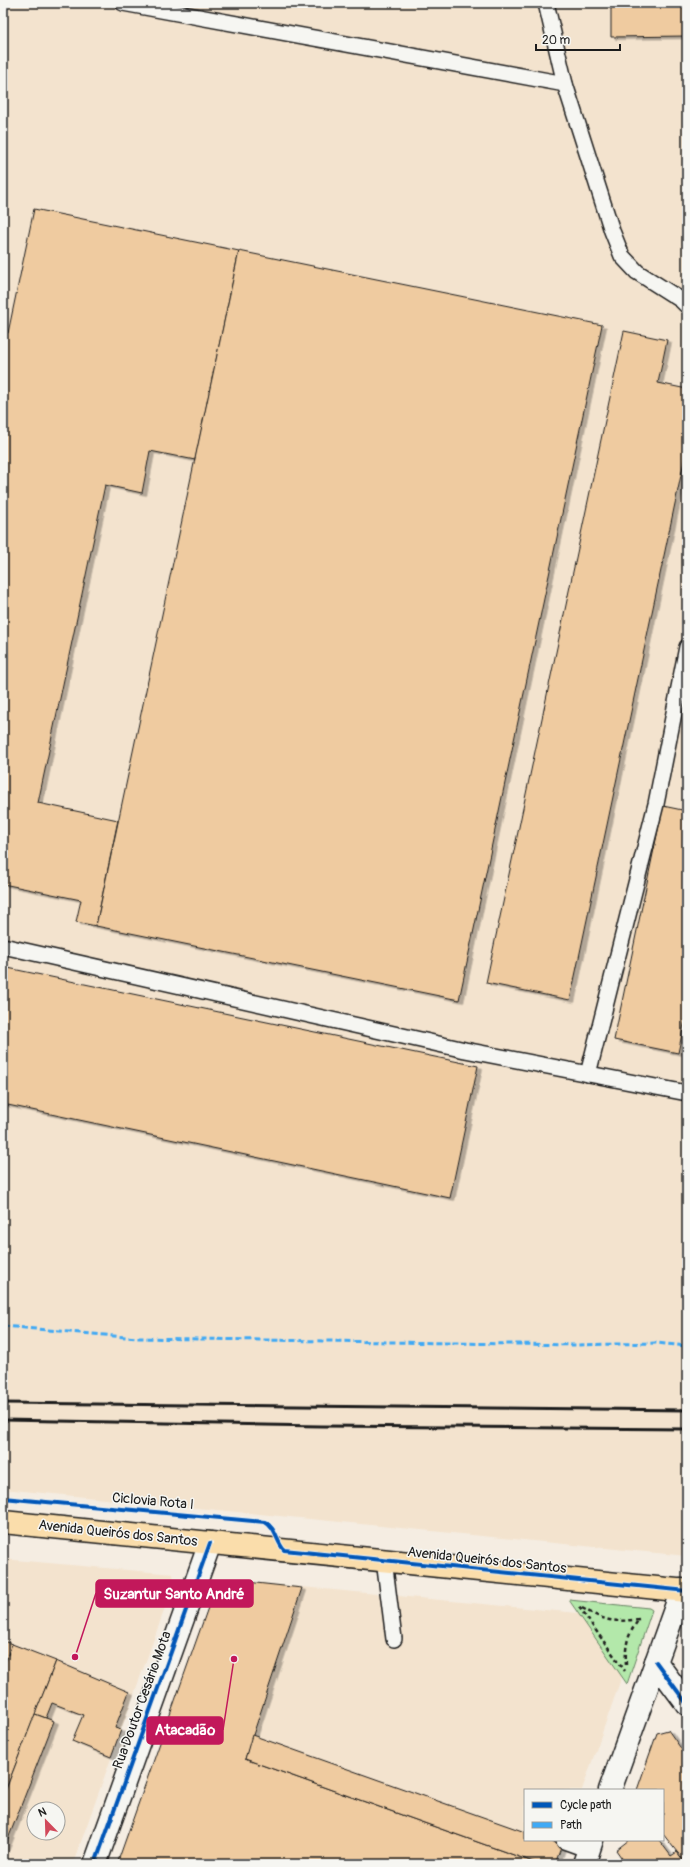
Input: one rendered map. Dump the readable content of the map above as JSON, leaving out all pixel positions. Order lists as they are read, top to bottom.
{
  "streets": {
    "main road": ["Avenida Queirós dos Santos"],
    "street": ["Rua Doutor Cesário Mota"],
    "cycle path": ["Ciclovia Rota I"]
  },
  "crossings": [
    ["Avenida Queirós dos Santos", "Rua Doutor Cesário Mota"]
  ],
  "places": ["Suzantur Santo André", "Atacadão"],
  "legend": ["Cycle path", "Path"],
  "scale_bar": "20 m",
  "north": "top left"
}
